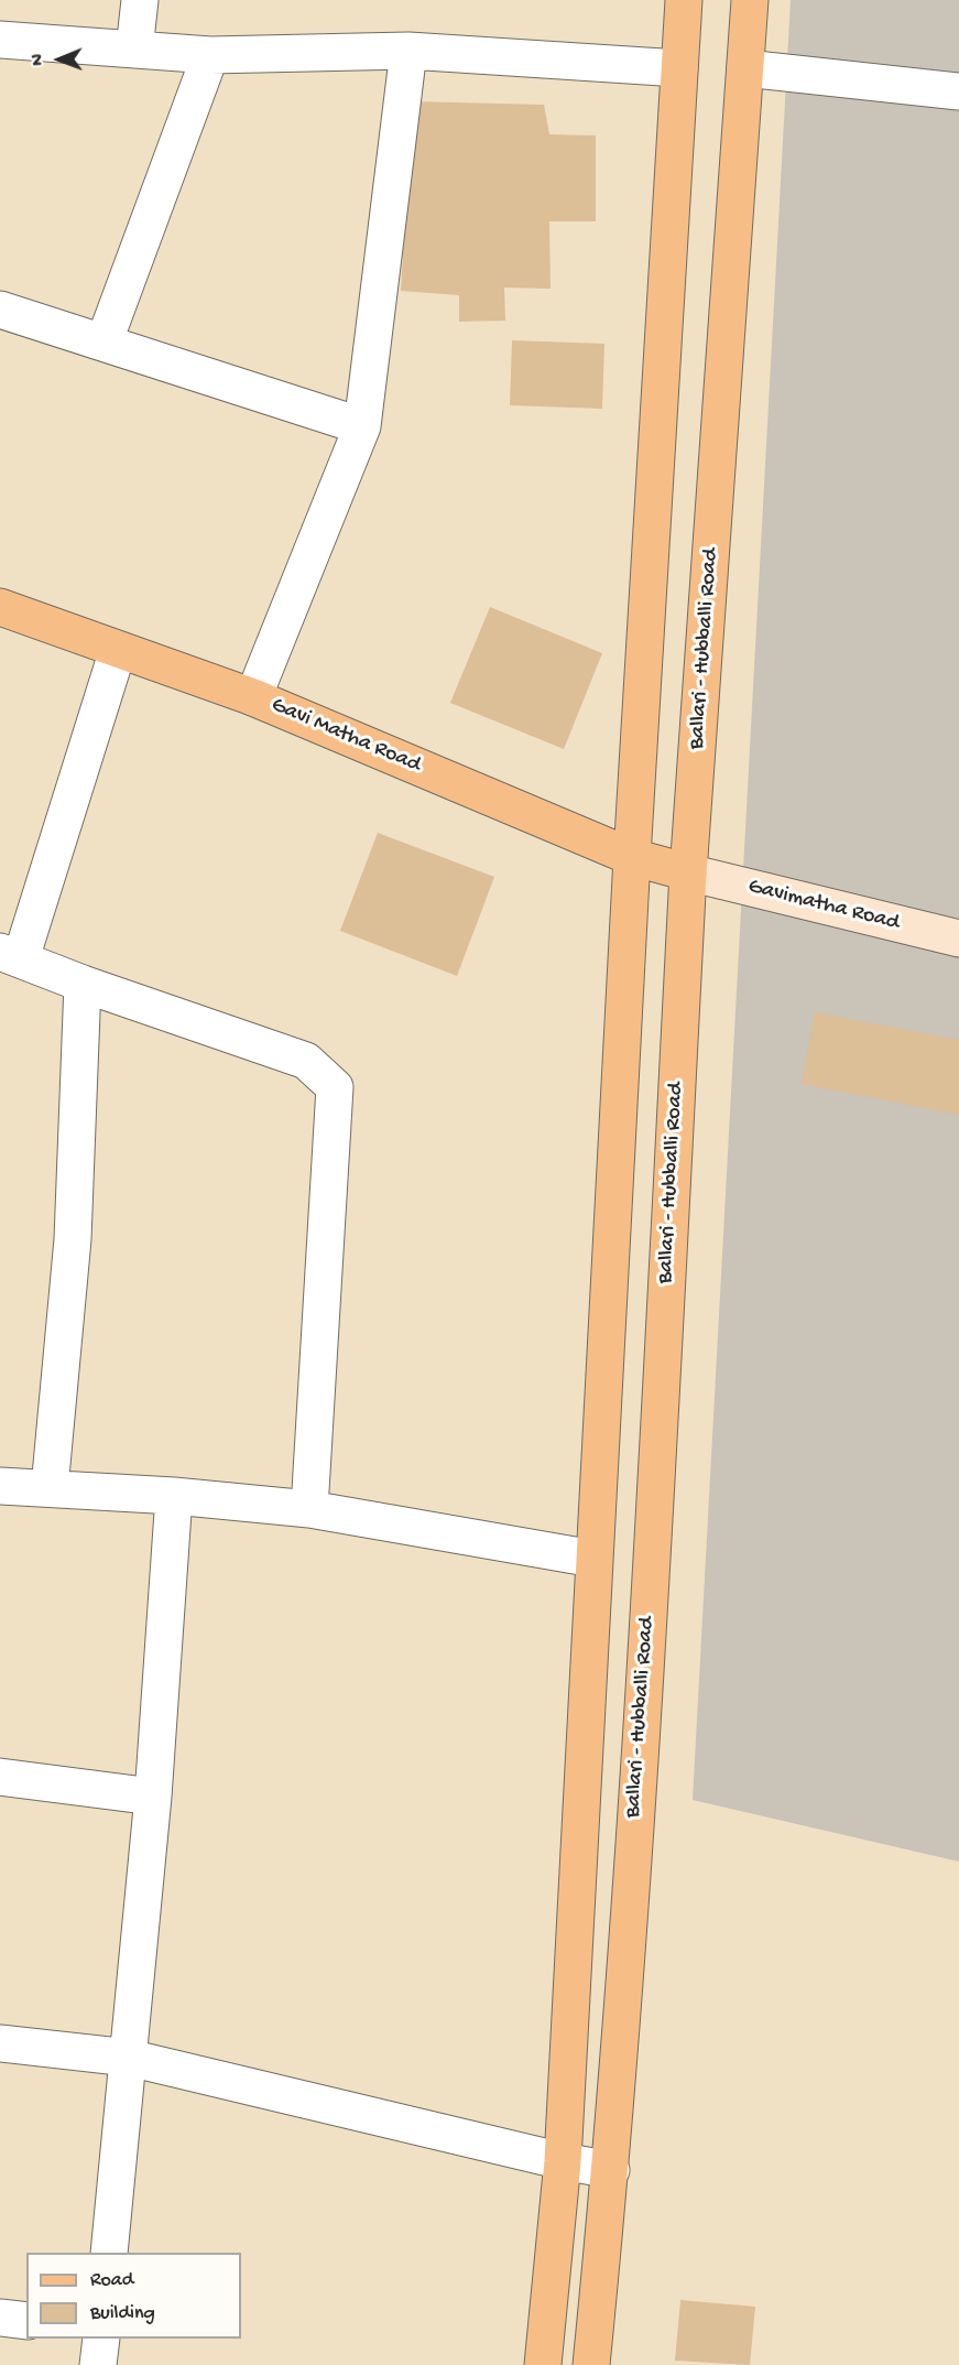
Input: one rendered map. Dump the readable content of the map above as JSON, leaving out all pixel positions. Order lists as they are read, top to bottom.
{
  "streets": {
    "main road": ["Ballari - Hubballi Road", "Gavi Matha Road", "Gavimatha Road"]
  },
  "crossings": [
    ["Ballari - Hubballi Road", "Gavi Matha Road"],
    ["Ballari - Hubballi Road", "Gavimatha Road"],
    ["Gavi Matha Road", "Gavimatha Road"]
  ],
  "legend": ["Road", "Building"],
  "north": "left"
}
